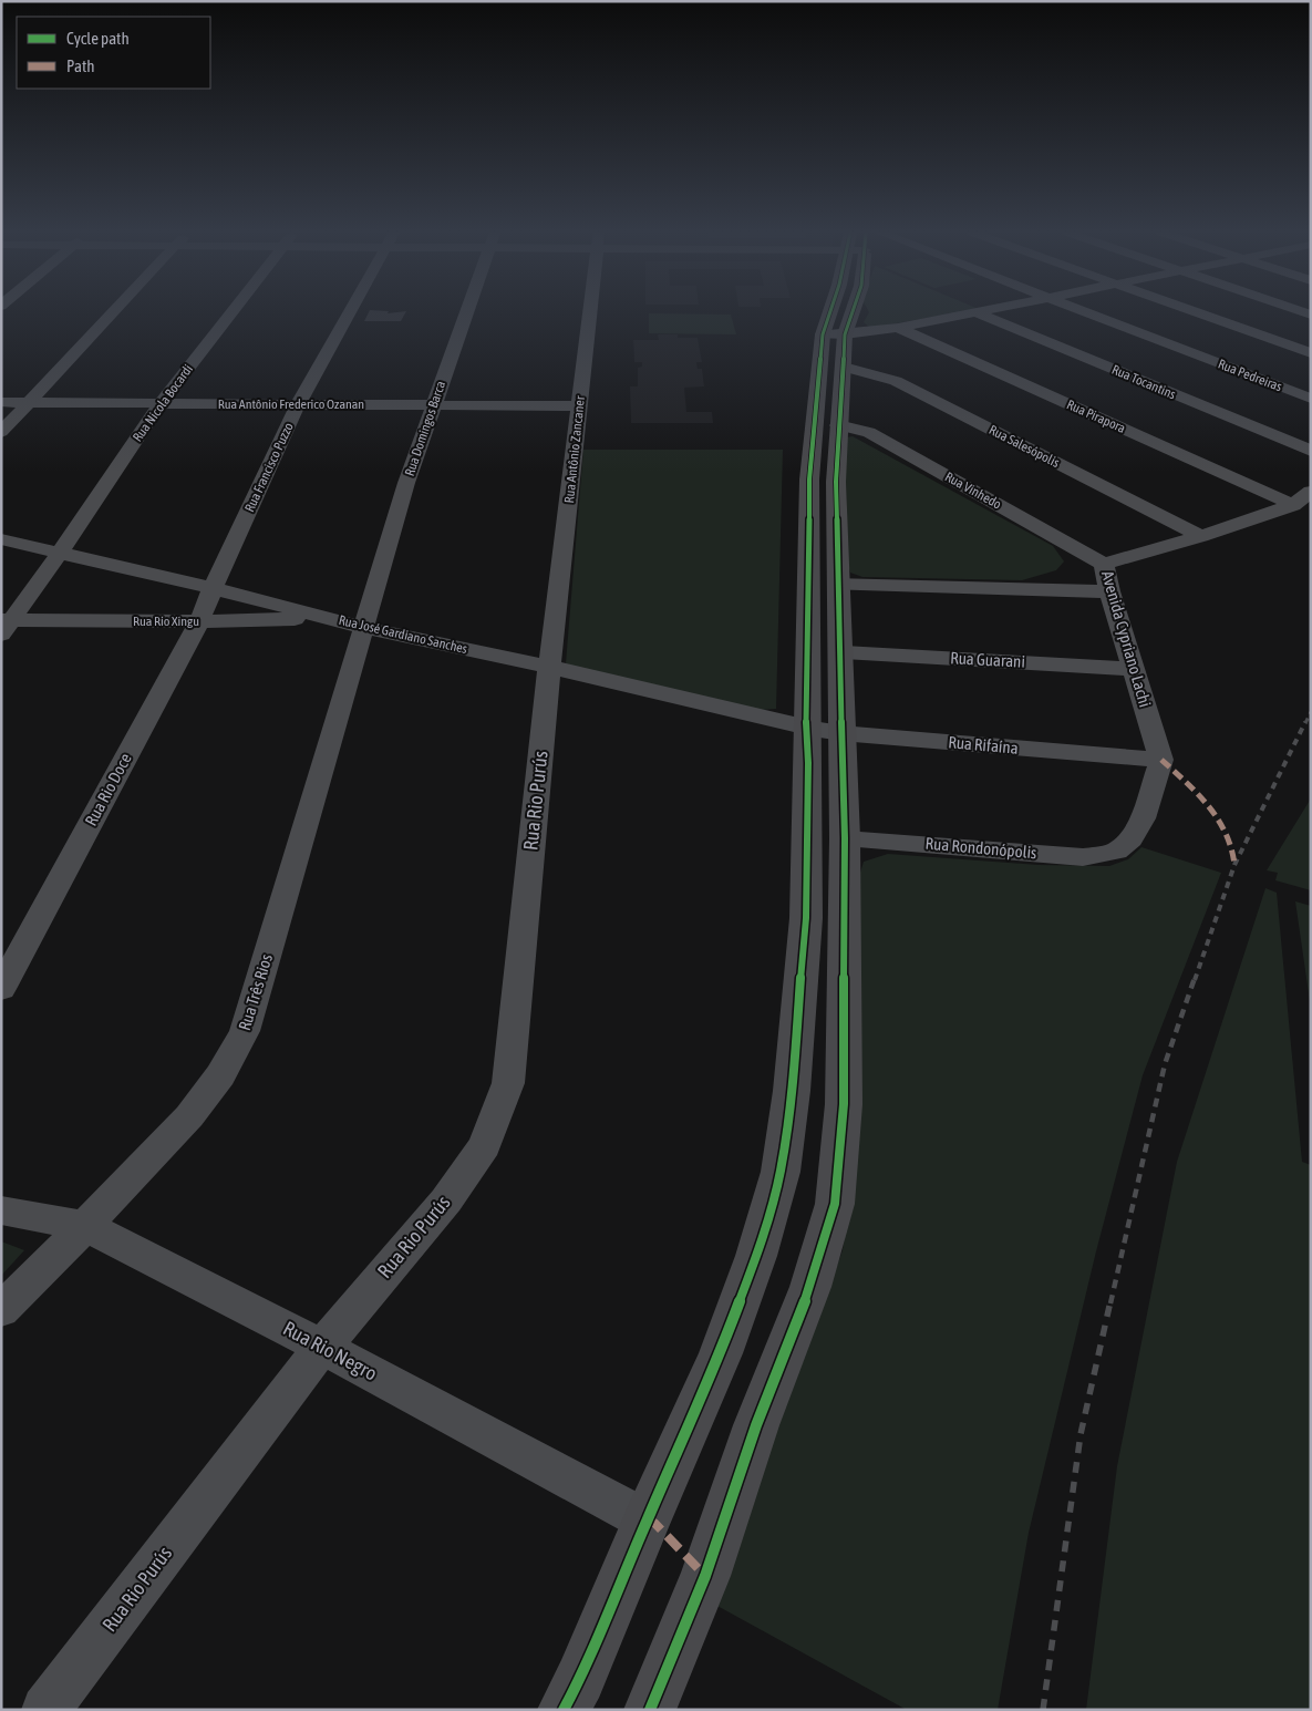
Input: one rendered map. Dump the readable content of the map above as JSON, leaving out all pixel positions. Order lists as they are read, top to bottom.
{
  "streets": {
    "street": [
      "Rua Pedreiras",
      "Rua Tocantins",
      "Rua Nicola Bocardi",
      "Rua Antônio Frederico Ozanan",
      "Rua Pirapora",
      "Rua Domingos Barca",
      "Rua Salesópolis",
      "Rua Antônio Zancaner",
      "Rua Francisco Puzzo",
      "Rua Vinhedo",
      "Rua Rio Xingu",
      "Rua José Gardiano Sanches",
      "Avenida Cypriano Lachi",
      "Rua Guarani",
      "Rua Rifaína",
      "Rua Rio Doce",
      "Rua Rio Purús",
      "Rua Rondonópolis",
      "Rua Três Rios",
      "Rua Rio Negro"
    ]
  },
  "crossings": [
    ["Rua Nicola Bocardi", "Rua Antônio Frederico Ozanan"],
    ["Rua Nicola Bocardi", "Rua Rio Xingu"],
    ["Rua Nicola Bocardi", "Rua José Gardiano Sanches"],
    ["Rua Antônio Frederico Ozanan", "Rua Domingos Barca"],
    ["Rua Antônio Frederico Ozanan", "Rua Antônio Zancaner"],
    ["Rua Antônio Frederico Ozanan", "Rua Francisco Puzzo"],
    ["Rua Pirapora", "Avenida Cypriano Lachi"],
    ["Rua Domingos Barca", "Rua José Gardiano Sanches"],
    ["Rua Domingos Barca", "Rua Três Rios"],
    ["Rua Salesópolis", "Avenida Cypriano Lachi"],
    ["Rua Antônio Zancaner", "Rua José Gardiano Sanches"],
    ["Rua Antônio Zancaner", "Rua Rio Purús"],
    ["Rua Francisco Puzzo", "Rua José Gardiano Sanches"],
    ["Rua Francisco Puzzo", "Rua Rio Doce"],
    ["Rua Vinhedo", "Avenida Cypriano Lachi"],
    ["Rua Rio Xingu", "Rua José Gardiano Sanches"],
    ["Rua Rio Xingu", "Rua Rio Doce"],
    ["Rua José Gardiano Sanches", "Rua Rifaína"],
    ["Rua José Gardiano Sanches", "Rua Rio Doce"],
    ["Rua José Gardiano Sanches", "Rua Rio Purús"],
    ["Rua José Gardiano Sanches", "Rua Três Rios"],
    ["Avenida Cypriano Lachi", "Rua Guarani"],
    ["Avenida Cypriano Lachi", "Rua Rifaína"],
    ["Avenida Cypriano Lachi", "Rua Rondonópolis"],
    ["Rua Rifaína", "Rua Rondonópolis"],
    ["Rua Rio Purús", "Rua Rio Negro"],
    ["Rua Três Rios", "Rua Rio Negro"]
  ],
  "legend": ["Cycle path", "Path"]
}
